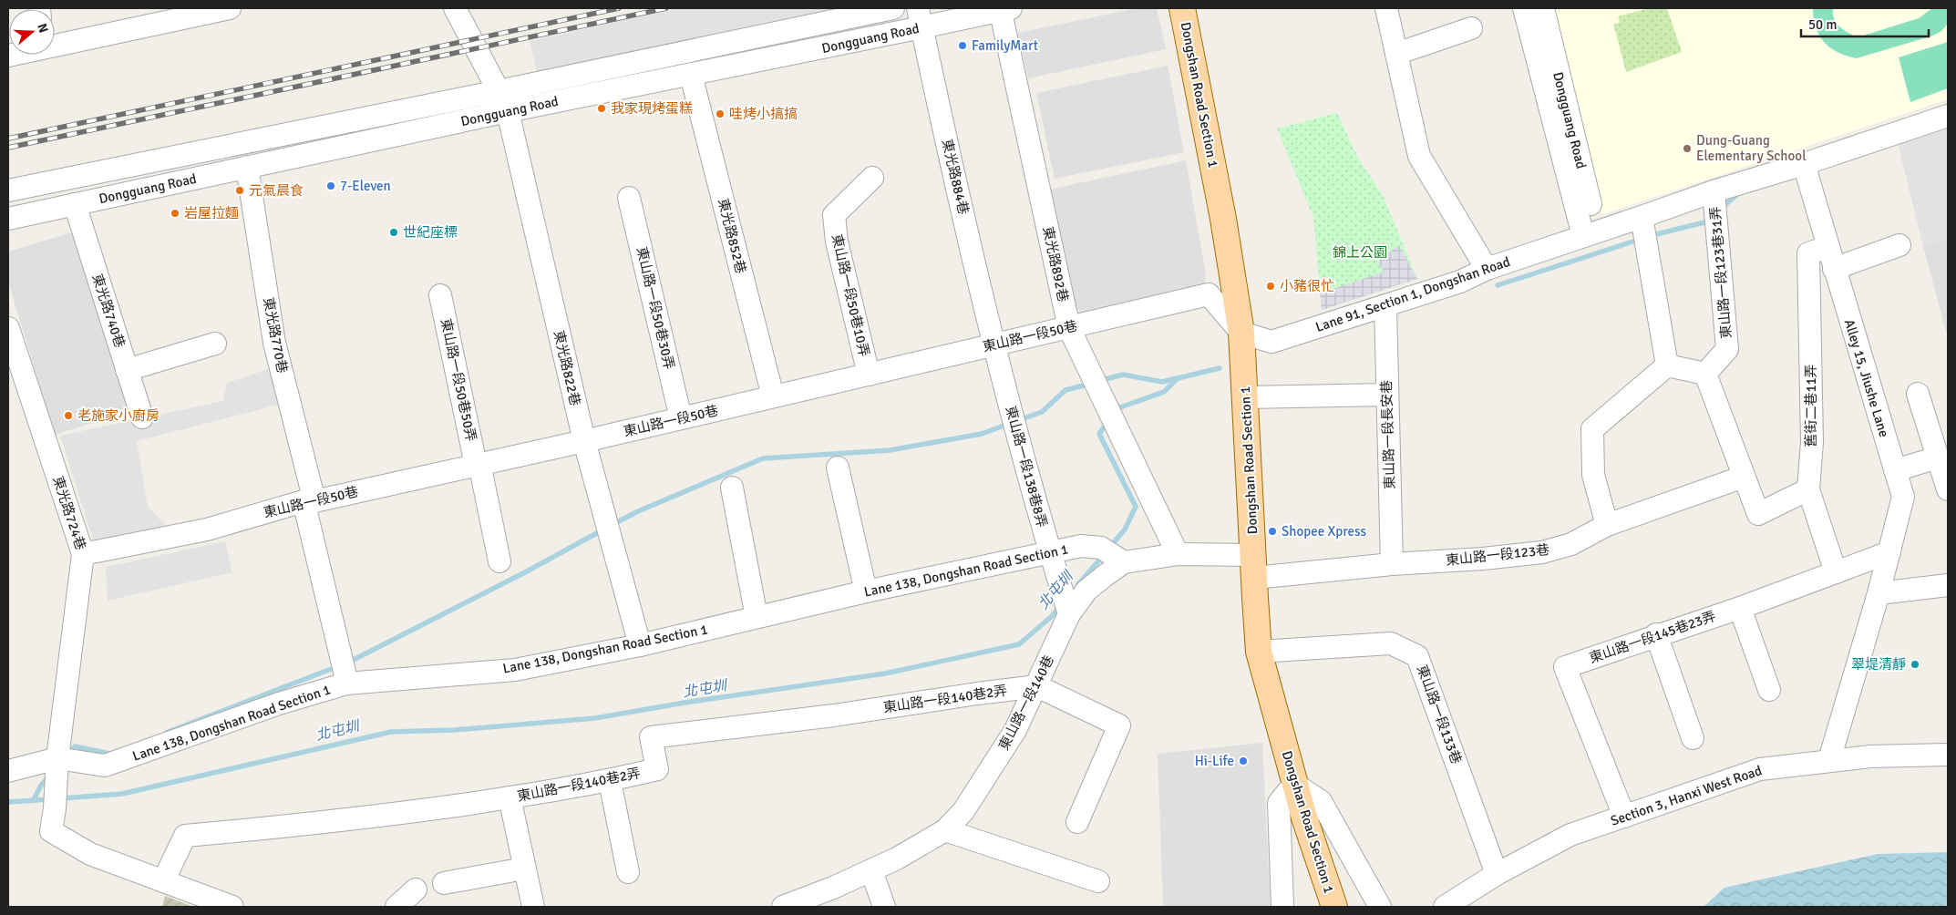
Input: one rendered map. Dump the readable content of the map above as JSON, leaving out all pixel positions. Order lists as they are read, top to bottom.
{
  "streets": {
    "main road": ["Dongshan Road Section 1"],
    "street": [
      "Dongguang Road",
      "東光路884巷",
      "東光路852巷",
      "東光路892巷",
      "東山路一段123巷31弄",
      "Lane 91, Section 1, Dongshan Road",
      "東山路一段50巷10弄",
      "東山路一段50巷30弄",
      "東光路740巷",
      "東光路770巷",
      "東山路一段50巷",
      "東光路822巷",
      "Alley 15, Jiushe Lane",
      "東山路一段50巷50弄",
      "舊街二巷11弄",
      "東山路一段長安巷",
      "東山路一段138巷8弄",
      "東光路724巷",
      "東山路一段123巷",
      "Lane 138, Dongshan Road Section 1",
      "東山路一段145巷23弄",
      "東山路一段140巷2弄",
      "東山路一段140巷",
      "東山路一段133巷",
      "Section 3, Hanxi West Road"
    ]
  },
  "crossings": [
    ["Dongguang Road", "東光路884巷"],
    ["Dongguang Road", "東光路852巷"],
    ["Dongguang Road", "東光路892巷"],
    ["Dongguang Road", "Lane 91, Section 1, Dongshan Road"],
    ["Dongguang Road", "東光路740巷"],
    ["Dongguang Road", "東光路770巷"],
    ["Dongguang Road", "東光路822巷"],
    ["Dongshan Road Section 1", "Lane 91, Section 1, Dongshan Road"],
    ["Dongshan Road Section 1", "東山路一段50巷"],
    ["Dongshan Road Section 1", "東山路一段123巷"],
    ["Dongshan Road Section 1", "東山路一段140巷"],
    ["Dongshan Road Section 1", "東山路一段133巷"],
    ["東光路884巷", "東山路一段50巷"],
    ["東光路884巷", "東山路一段138巷8弄"],
    ["東光路852巷", "東山路一段50巷"],
    ["東光路892巷", "東山路一段50巷"],
    ["東光路892巷", "東山路一段140巷"],
    ["東山路一段123巷31弄", "Lane 91, Section 1, Dongshan Road"],
    ["Lane 91, Section 1, Dongshan Road", "東山路一段50巷"],
    ["Lane 91, Section 1, Dongshan Road", "Alley 15, Jiushe Lane"],
    ["Lane 91, Section 1, Dongshan Road", "東山路一段長安巷"],
    ["東山路一段50巷10弄", "東山路一段50巷"],
    ["東山路一段50巷30弄", "東山路一段50巷"],
    ["東光路770巷", "東山路一段50巷"],
    ["東光路770巷", "Lane 138, Dongshan Road Section 1"],
    ["東山路一段50巷", "東光路822巷"],
    ["東山路一段50巷", "東山路一段50巷50弄"],
    ["東山路一段50巷", "東山路一段138巷8弄"],
    ["東山路一段50巷", "東光路724巷"],
    ["東光路822巷", "Lane 138, Dongshan Road Section 1"],
    ["Alley 15, Jiushe Lane", "舊街二巷11弄"],
    ["Alley 15, Jiushe Lane", "東山路一段145巷23弄"],
    ["Alley 15, Jiushe Lane", "Section 3, Hanxi West Road"],
    ["舊街二巷11弄", "東山路一段145巷23弄"],
    ["東山路一段長安巷", "東山路一段123巷"],
    ["東山路一段138巷8弄", "Lane 138, Dongshan Road Section 1"],
    ["東山路一段138巷8弄", "東山路一段140巷"],
    ["東光路724巷", "Lane 138, Dongshan Road Section 1"],
    ["東光路724巷", "東山路一段140巷2弄"],
    ["東山路一段123巷", "東山路一段140巷"],
    ["Lane 138, Dongshan Road Section 1", "東山路一段140巷"],
    ["東山路一段145巷23弄", "Section 3, Hanxi West Road"],
    ["東山路一段140巷2弄", "東山路一段140巷"],
    ["東山路一段133巷", "Section 3, Hanxi West Road"]
  ],
  "water": ["北屯圳"],
  "parks": ["錦上公園"],
  "places": [
    "FamilyMart",
    "我家現烤蛋糕",
    "哇烤小搞搞",
    "Dung-Guang Elementary School",
    "7-Eleven",
    "元氣晨食",
    "岩屋拉麵",
    "世紀座標",
    "小豬很忙",
    "老施家小廚房",
    "Shopee Xpress",
    "翠堤清靜",
    "Hi-Life"
  ],
  "scale_bar": "50 m",
  "north": "right"
}
